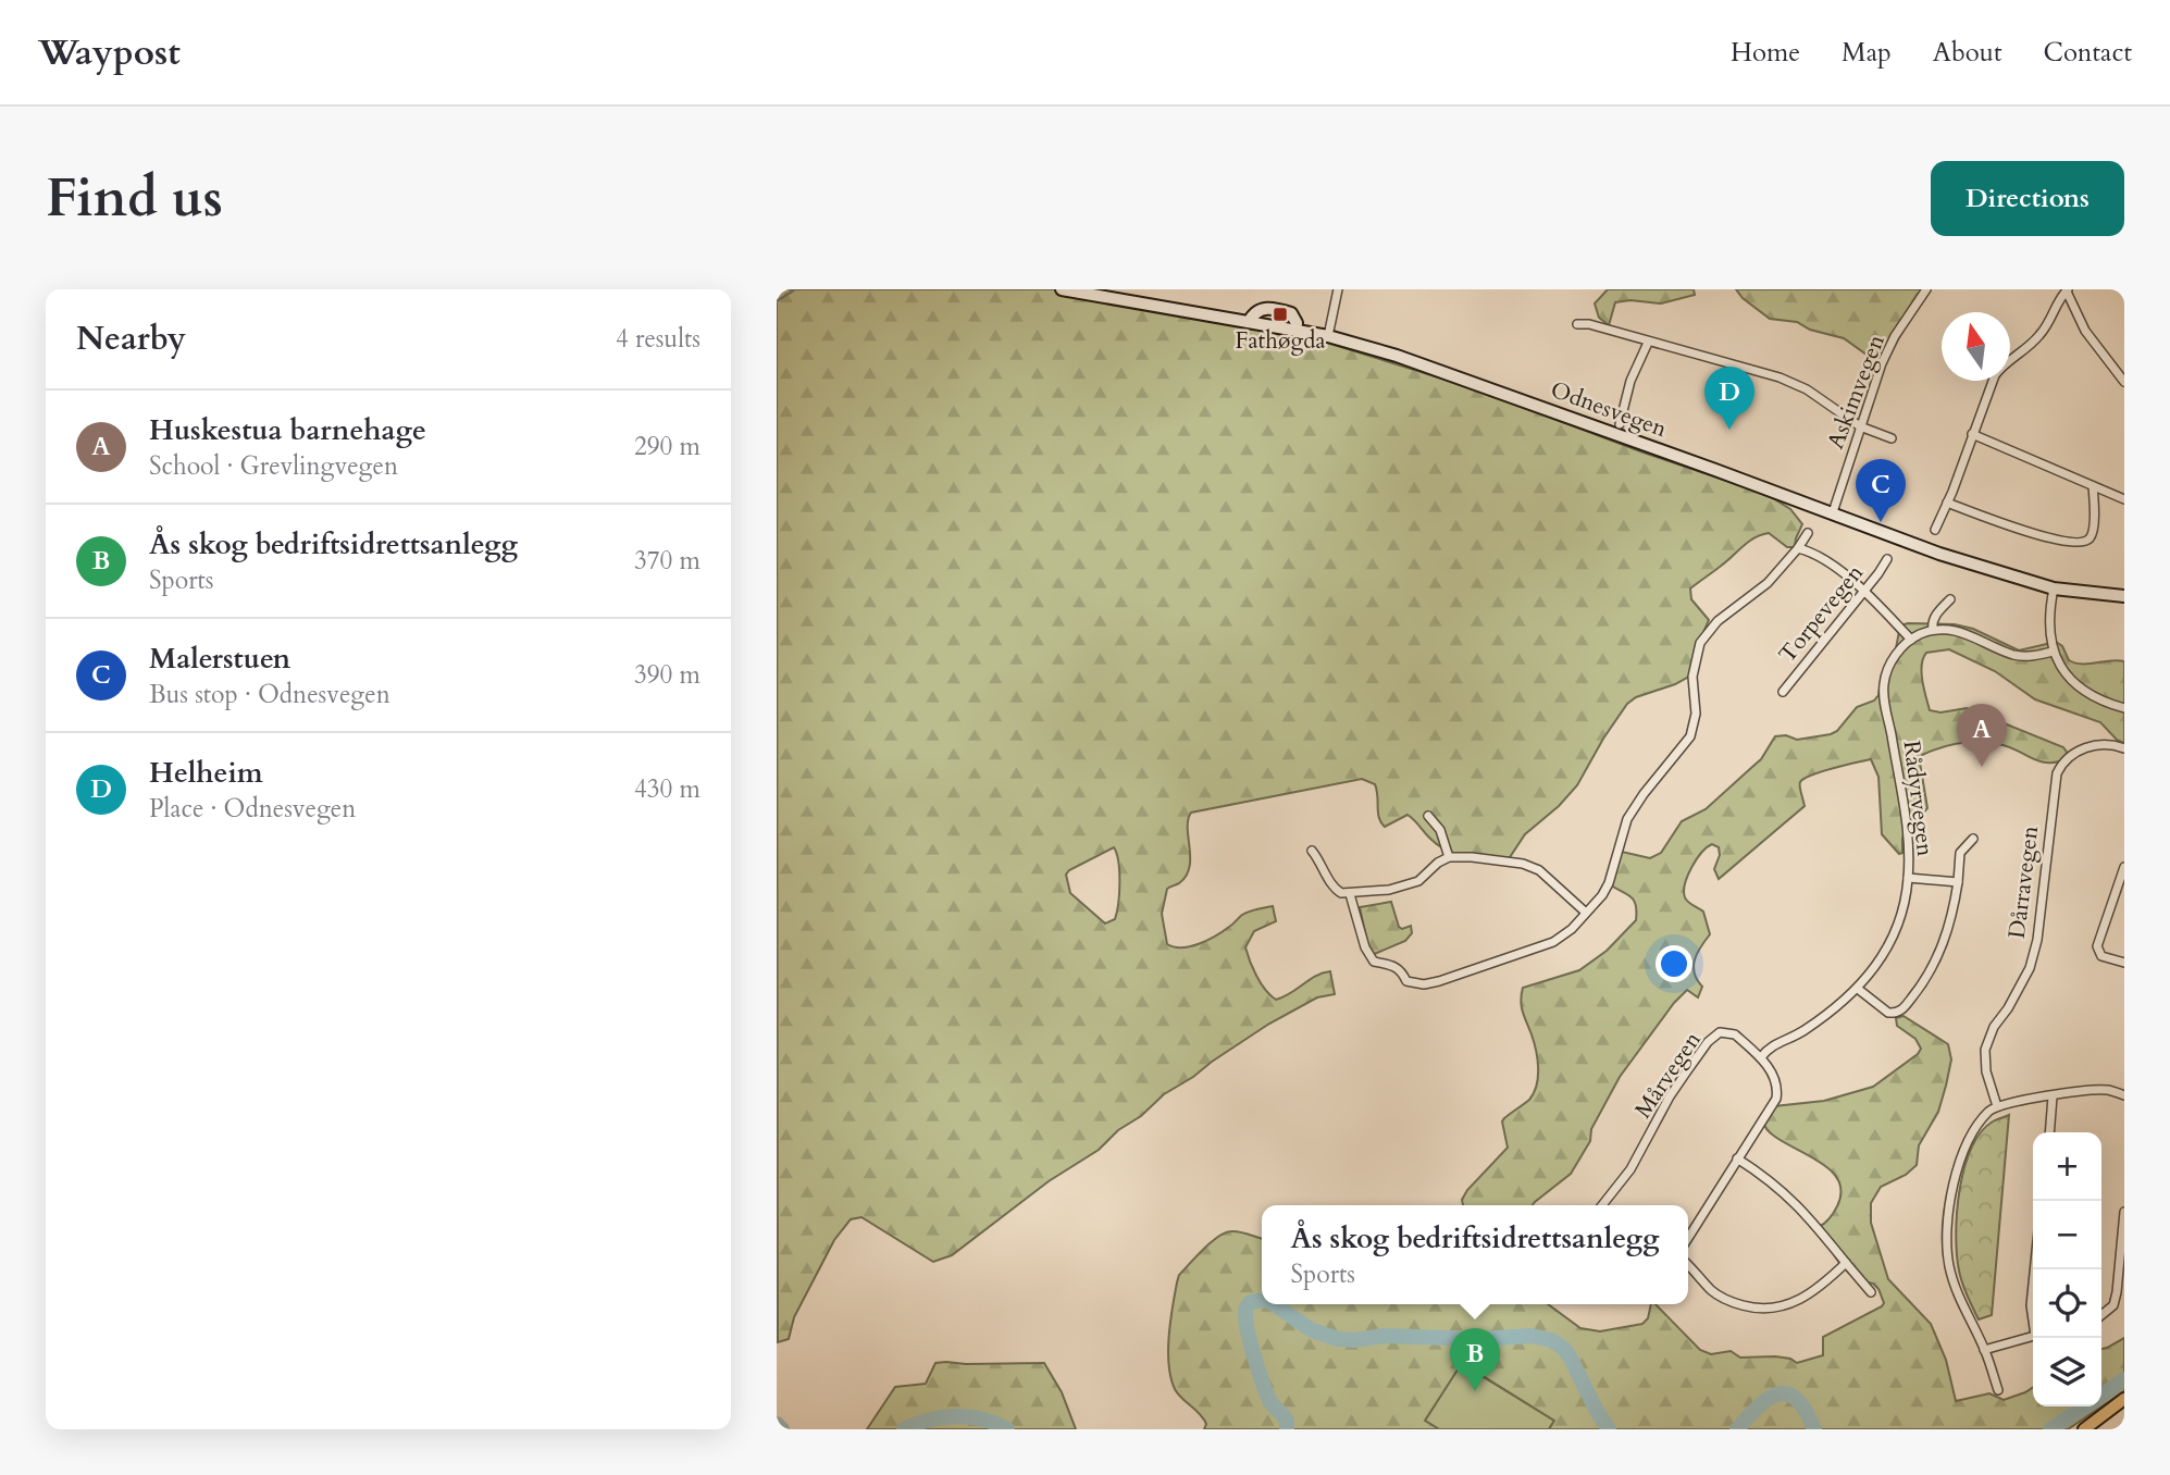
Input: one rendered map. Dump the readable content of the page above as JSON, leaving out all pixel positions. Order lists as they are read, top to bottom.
{
  "streets": {
    "main road": ["Odnesvegen"],
    "street": [
      "Askimvegen",
      "Torpevegen",
      "Rådyrvegen",
      "Dårravegen",
      "Mårvegen"
    ]
  },
  "crossings": [
    ["Askimvegen", "Odnesvegen"],
    ["Rådyrvegen", "Mårvegen"]
  ],
  "places": {
    "transit": ["Fathøgda"]
  },
  "north": "top",
  "page": {
    "header": "Waypost",
    "nav": [
      "Home",
      "Map",
      "About",
      "Contact"
    ],
    "buttons": "Directions",
    "title": "Find us",
    "heading": ["Nearby", "4 results"],
    "pins": [
      "D",
      "C",
      "A",
      "B"
    ],
    "list": [
      {
        "mark": "A",
        "name": "Huskestua barnehage",
        "note": "School · Grevlingvegen",
        "value": "290 m"
      },
      {
        "mark": "B",
        "name": "Ås skog bedriftsidrettsanlegg",
        "note": "Sports",
        "value": "370 m"
      },
      {
        "mark": "C",
        "name": "Malerstuen",
        "note": "Bus stop · Odnesvegen",
        "value": "390 m"
      },
      {
        "mark": "D",
        "name": "Helheim",
        "note": "Place · Odnesvegen",
        "value": "430 m"
      }
    ],
    "map_buttons": ["+", "−"],
    "popup": ["Ås skog bedriftsidrettsanlegg", "Sports"]
  }
}
